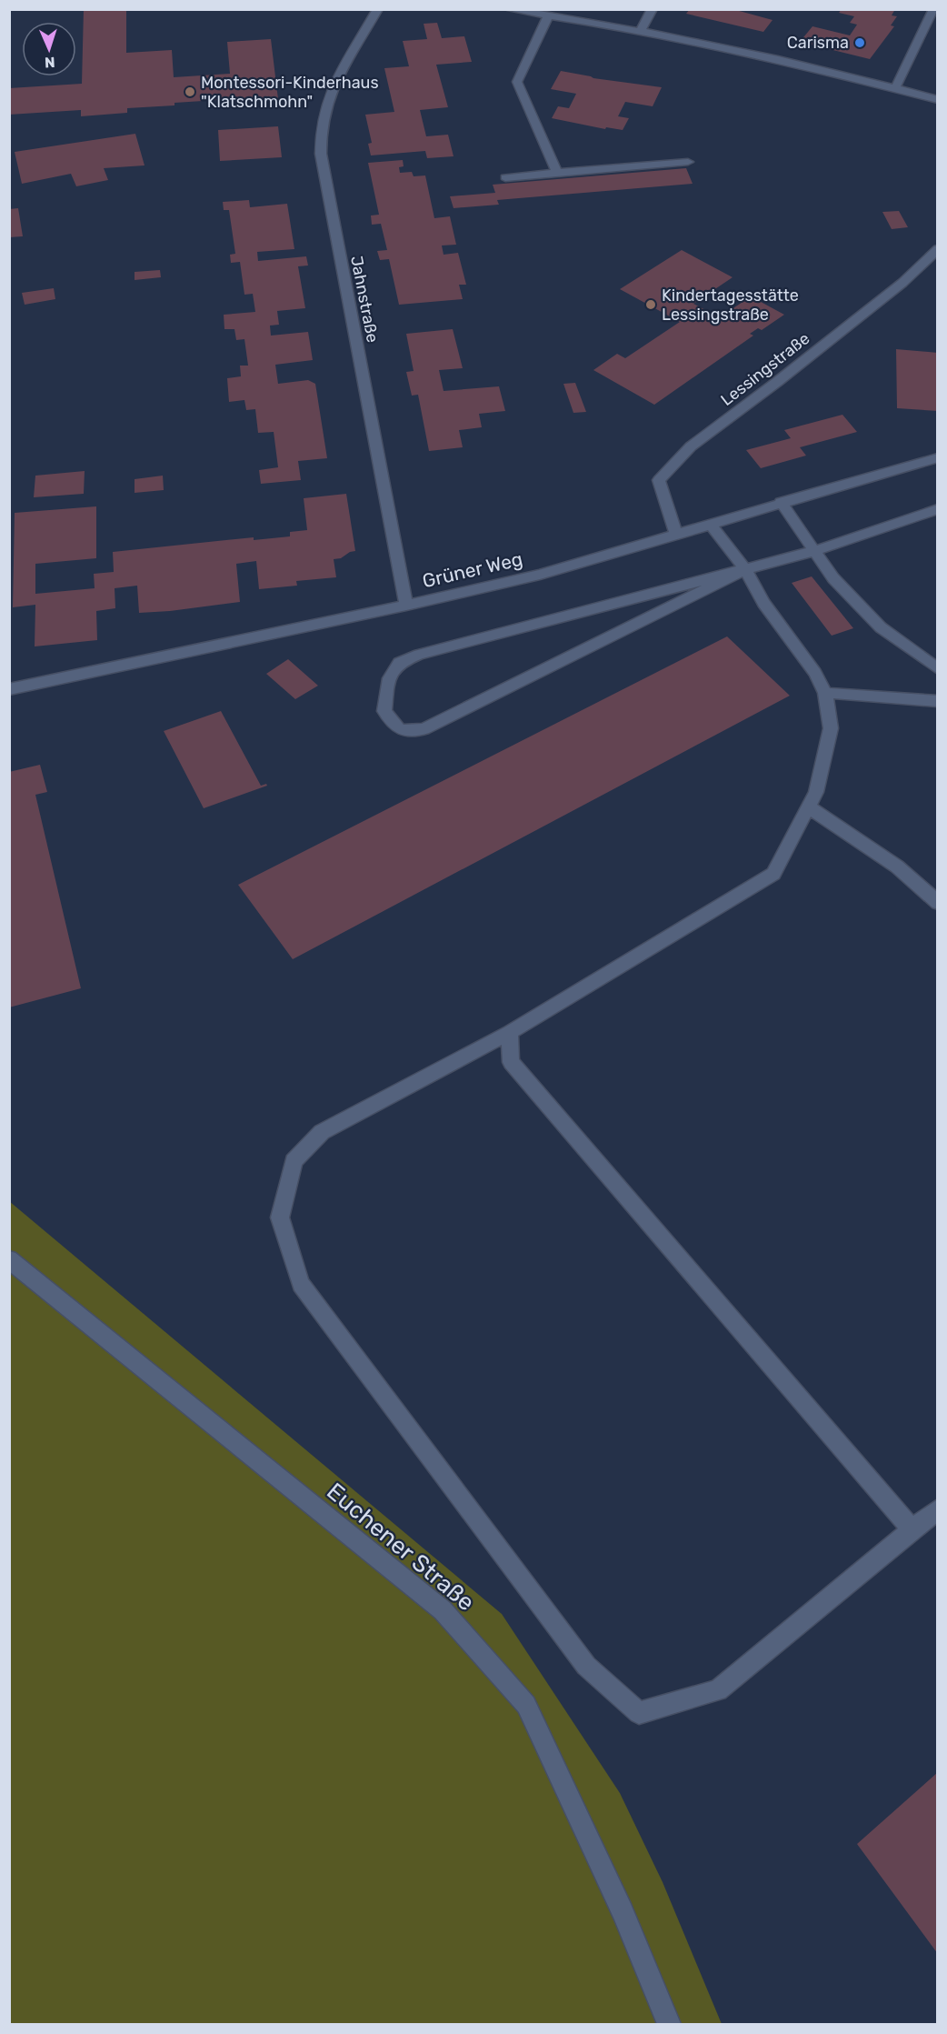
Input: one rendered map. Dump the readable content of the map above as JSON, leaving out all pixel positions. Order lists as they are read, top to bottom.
{
  "streets": {
    "street": [
      "Jahnstraße",
      "Lessingstraße",
      "Grüner Weg",
      "Euchener Straße"
    ]
  },
  "crossings": [
    ["Jahnstraße", "Grüner Weg"],
    ["Lessingstraße", "Grüner Weg"]
  ],
  "places": ["Carisma", "Montessori-Kinderhaus \"Klatschmohn\"", "Kindertagesstätte Lessingstraße"],
  "north": "bottom"
}
